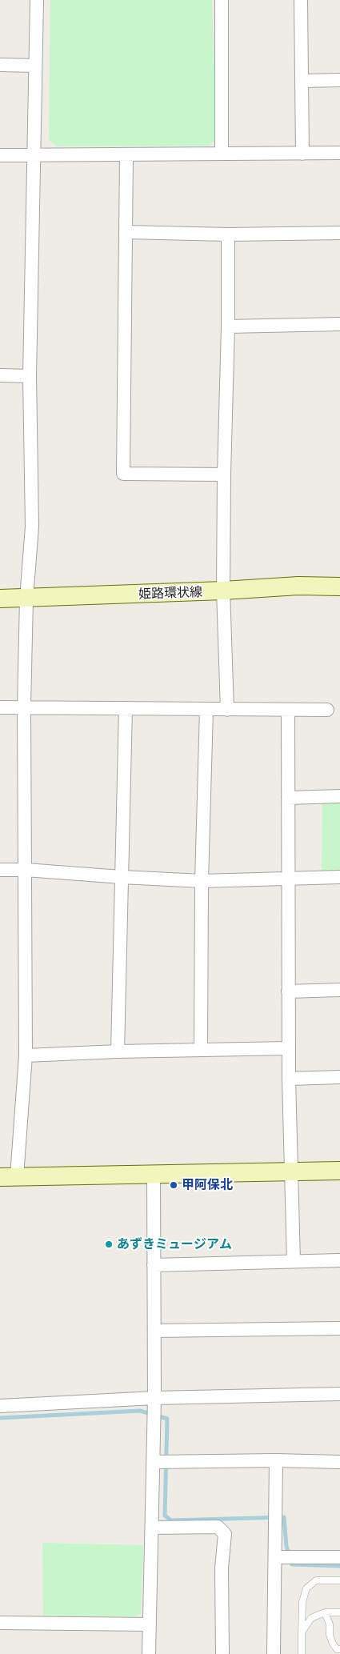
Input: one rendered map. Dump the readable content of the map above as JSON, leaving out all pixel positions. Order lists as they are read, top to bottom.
{
  "streets": {
    "main road": ["姫路環状線"]
  },
  "places": ["甲阿保北", "あずきミュージアム"]
}
